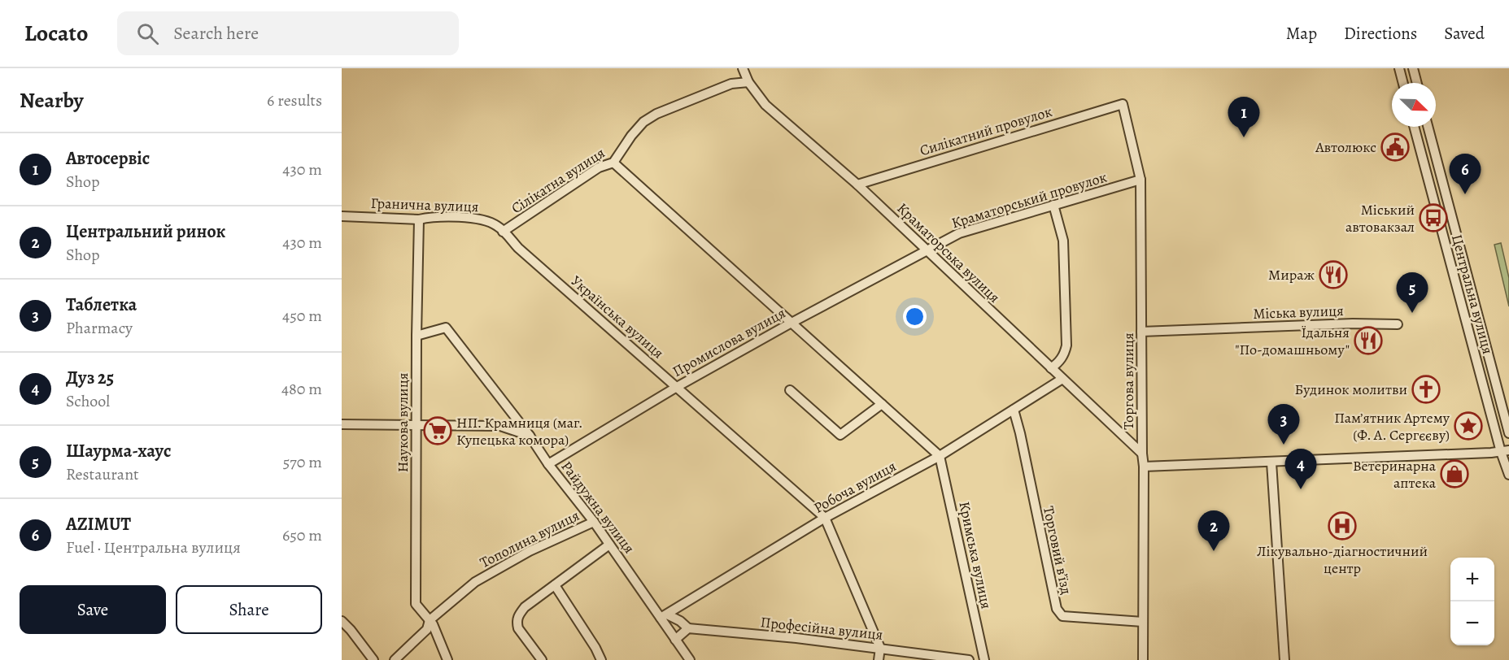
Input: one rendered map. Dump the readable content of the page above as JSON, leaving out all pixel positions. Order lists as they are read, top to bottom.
{
  "streets": {
    "street": [
      "Силікатний провулок",
      "Сілікатна вулиця",
      "Краматорський провулок",
      "Гранична вулиця",
      "Краматорська вулиця",
      "Центральна вулиця",
      "Міська вулиця",
      "Українська вулиця",
      "Промислова вулиця",
      "Торгова вулиця",
      "Наукова вулиця",
      "Робоча вулиця",
      "Райдужна вулиця",
      "Тополина вулиця",
      "Торговий в’їзд",
      "Кримська вулиця",
      "Професійна вулиця"
    ]
  },
  "crossings": [
    ["Силікатний провулок", "Краматорська вулиця"],
    ["Силікатний провулок", "Торгова вулиця"],
    ["Сілікатна вулиця", "Гранична вулиця"],
    ["Сілікатна вулиця", "Краматорська вулиця"],
    ["Сілікатна вулиця", "Українська вулиця"],
    ["Краматорський провулок", "Краматорська вулиця"],
    ["Краматорський провулок", "Промислова вулиця"],
    ["Краматорський провулок", "Торгова вулиця"],
    ["Гранична вулиця", "Українська вулиця"],
    ["Гранична вулиця", "Наукова вулиця"],
    ["Краматорська вулиця", "Промислова вулиця"],
    ["Краматорська вулиця", "Торгова вулиця"],
    ["Краматорська вулиця", "Робоча вулиця"],
    ["Міська вулиця", "Торгова вулиця"],
    ["Українська вулиця", "Промислова вулиця"],
    ["Українська вулиця", "Робоча вулиця"],
    ["Промислова вулиця", "Райдужна вулиця"],
    ["Торгова вулиця", "Торговий в’їзд"],
    ["Наукова вулиця", "Райдужна вулиця"],
    ["Наукова вулиця", "Тополина вулиця"],
    ["Робоча вулиця", "Райдужна вулиця"],
    ["Робоча вулиця", "Торговий в’їзд"],
    ["Робоча вулиця", "Кримська вулиця"],
    ["Райдужна вулиця", "Тополина вулиця"]
  ],
  "places": {
    "public building": ["Автолюкс"],
    "bus stop": ["Міський автовакзал"],
    "restaurant": ["Мираж", "Їдальня \"По-домашньому\""],
    "church": ["Будинок молитви"],
    "place": ["Пам’ятник Артему (Ф. А. Сергєєву)"],
    "supermarket": ["НП. Крамниця (маг. Купецька комора)"],
    "shop": ["Ветеринарна аптека"],
    "hospital": ["Лікувально-діагностичний центр"]
  },
  "north": "bottom right",
  "page": {
    "header": "Locato",
    "search": "Search here",
    "nav": ["Map", "Directions", "Saved"],
    "heading": ["Nearby", "6 results"],
    "pins": [
      "1",
      "6",
      "5",
      "3",
      "4",
      "2"
    ],
    "list": [
      {
        "mark": "1",
        "name": "Автосервіс",
        "note": "Shop",
        "value": "430 m"
      },
      {
        "mark": "2",
        "name": "Центральний ринок",
        "note": "Shop",
        "value": "430 m"
      },
      {
        "mark": "3",
        "name": "Таблетка",
        "note": "Pharmacy",
        "value": "450 m"
      },
      {
        "mark": "4",
        "name": "Дуз 25",
        "note": "School",
        "value": "480 m"
      },
      {
        "mark": "5",
        "name": "Шаурма-хаус",
        "note": "Restaurant",
        "value": "570 m"
      },
      {
        "mark": "6",
        "name": "AZIMUT",
        "note": "Fuel · Центральна вулиця",
        "value": "650 m"
      }
    ],
    "map_buttons": ["+", "−"],
    "buttons": ["Save", "Share"]
  }
}
